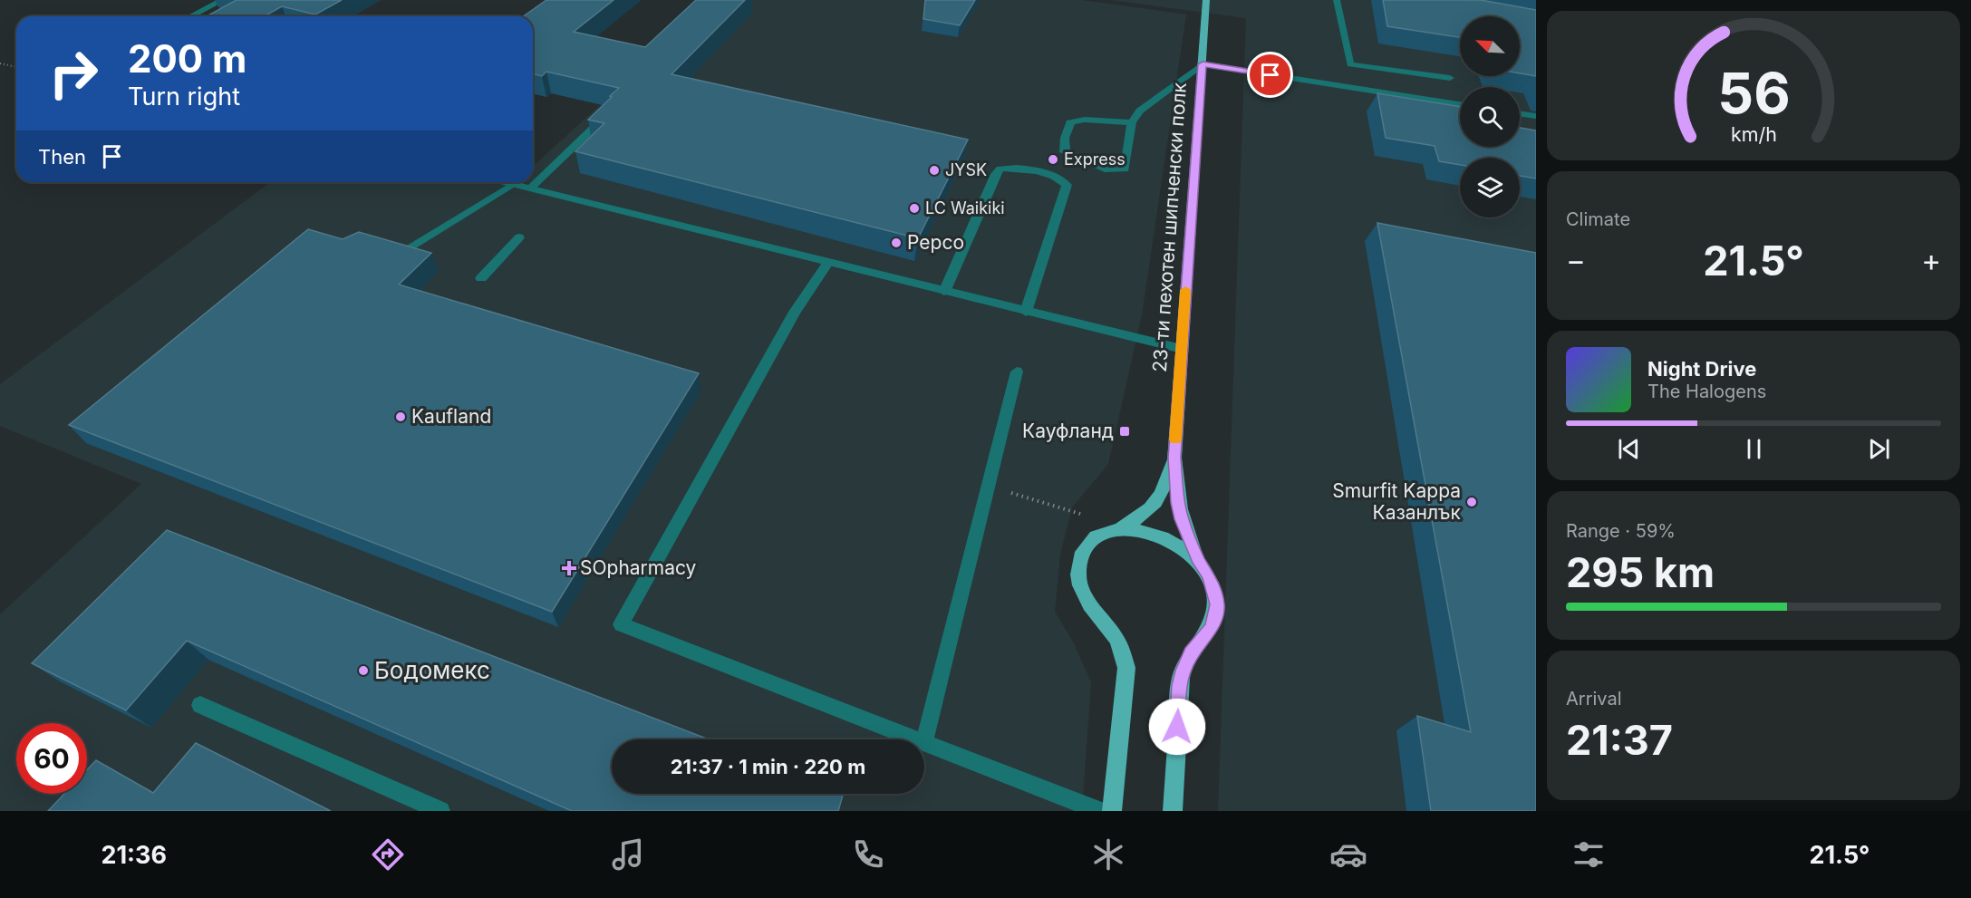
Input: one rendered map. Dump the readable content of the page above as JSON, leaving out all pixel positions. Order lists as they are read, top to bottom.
{
  "streets": {
    "main road": ["23-ти пехотен шипченски полк"]
  },
  "places": {
    "other": [
      "Express",
      "JYSK",
      "LC Waikiki",
      "Pepco",
      "Kaufland",
      "Smurfit Kappa Казанлък",
      "Бодомекс"
    ],
    "transit": ["Кауфланд"],
    "health": ["SOpharmacy"]
  },
  "north": "top left",
  "page": {
    "turn": ["200 m", "Turn right"],
    "then": "Then",
    "tile": [
      "Climate",
      ["Range · 59%", "295 km"],
      ["Arrival", "21:37"]
    ],
    "heat": ["−", "21.5°", "+"],
    "song": ["Night Drive", "The Halogens"],
    "limit": "60",
    "trip": "21:37 · 1 min · 220 m",
    "tabs": ["21:36", "21.5°"],
    "gauge": ["56", "km/h"]
  }
}
